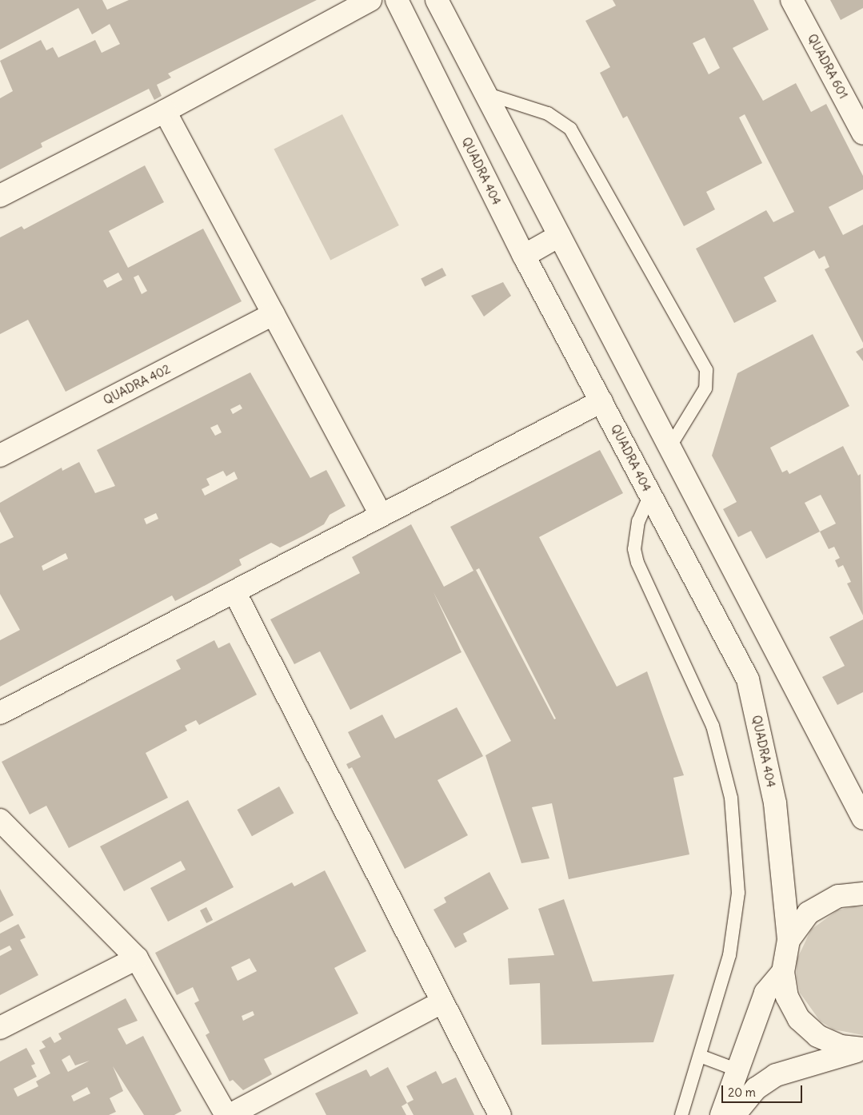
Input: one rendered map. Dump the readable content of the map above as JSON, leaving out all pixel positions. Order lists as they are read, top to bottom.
{
  "streets": {
    "street": ["QUADRA 601", "QUADRA 404", "QUADRA 402"]
  },
  "scale_bar": "20 m"
}
